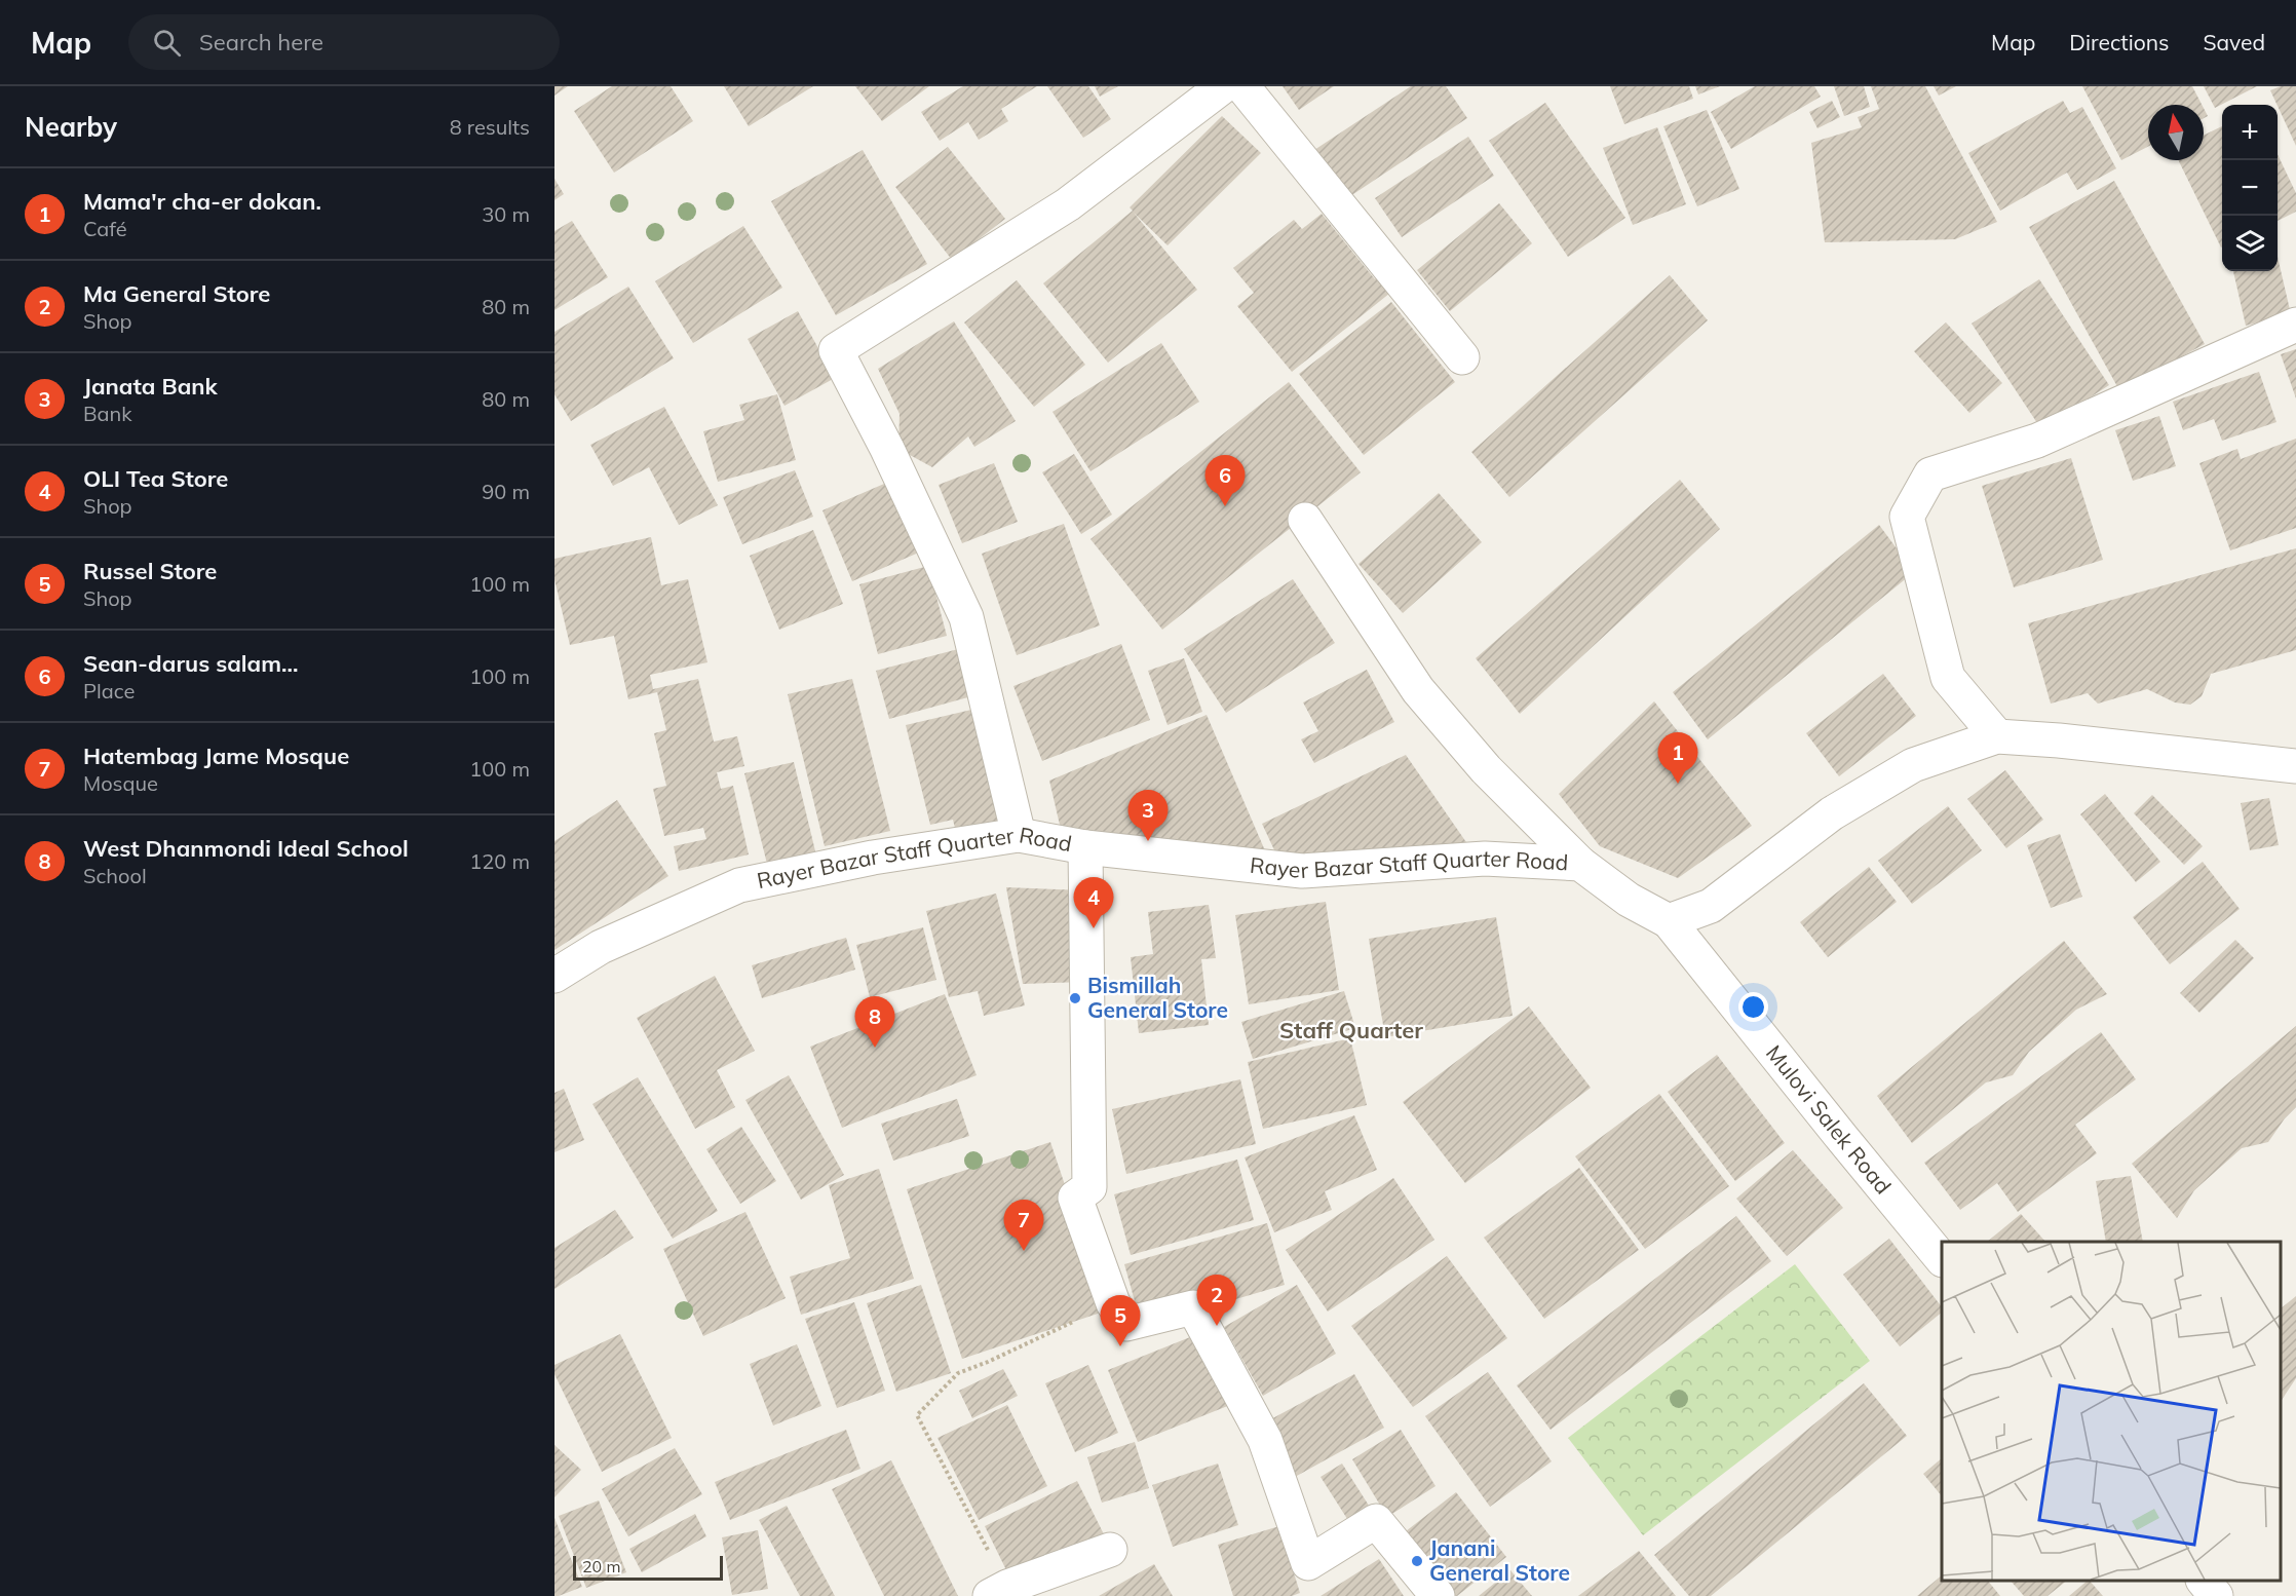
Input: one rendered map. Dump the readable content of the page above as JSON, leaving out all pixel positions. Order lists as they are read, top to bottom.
{
  "streets": {
    "street": ["Rayer Bazar Staff Quarter Road", "Mulovi Salek Road"]
  },
  "crossings": [
    ["Rayer Bazar Staff Quarter Road", "Mulovi Salek Road"]
  ],
  "districts": ["Staff Quarter"],
  "places": ["Bismillah General Store", "Janani General Store"],
  "scale_bar": "20 m",
  "north": "top",
  "page": {
    "header": "Map",
    "search": "Search here",
    "nav": ["Map", "Directions", "Saved"],
    "heading": ["Nearby", "8 results"],
    "map_buttons": ["+", "−"],
    "list": [
      {
        "mark": "1",
        "name": "Mama'r cha-er dokan.",
        "note": "Café",
        "value": "30 m"
      },
      {
        "mark": "2",
        "name": "Ma General Store",
        "note": "Shop",
        "value": "80 m"
      },
      {
        "mark": "3",
        "name": "Janata Bank",
        "note": "Bank",
        "value": "80 m"
      },
      {
        "mark": "4",
        "name": "OLI Tea Store",
        "note": "Shop",
        "value": "90 m"
      },
      {
        "mark": "5",
        "name": "Russel Store",
        "note": "Shop",
        "value": "100 m"
      },
      {
        "mark": "6",
        "name": "Sean-darus salam...",
        "note": "Place",
        "value": "100 m"
      },
      {
        "mark": "7",
        "name": "Hatembag Jame Mosque",
        "note": "Mosque",
        "value": "100 m"
      },
      {
        "mark": "8",
        "name": "West Dhanmondi Ideal School",
        "note": "School",
        "value": "120 m"
      }
    ],
    "pins": [
      "6",
      "1",
      "3",
      "4",
      "8",
      "7",
      "2",
      "5"
    ],
    "scale": "20 m"
  }
}
